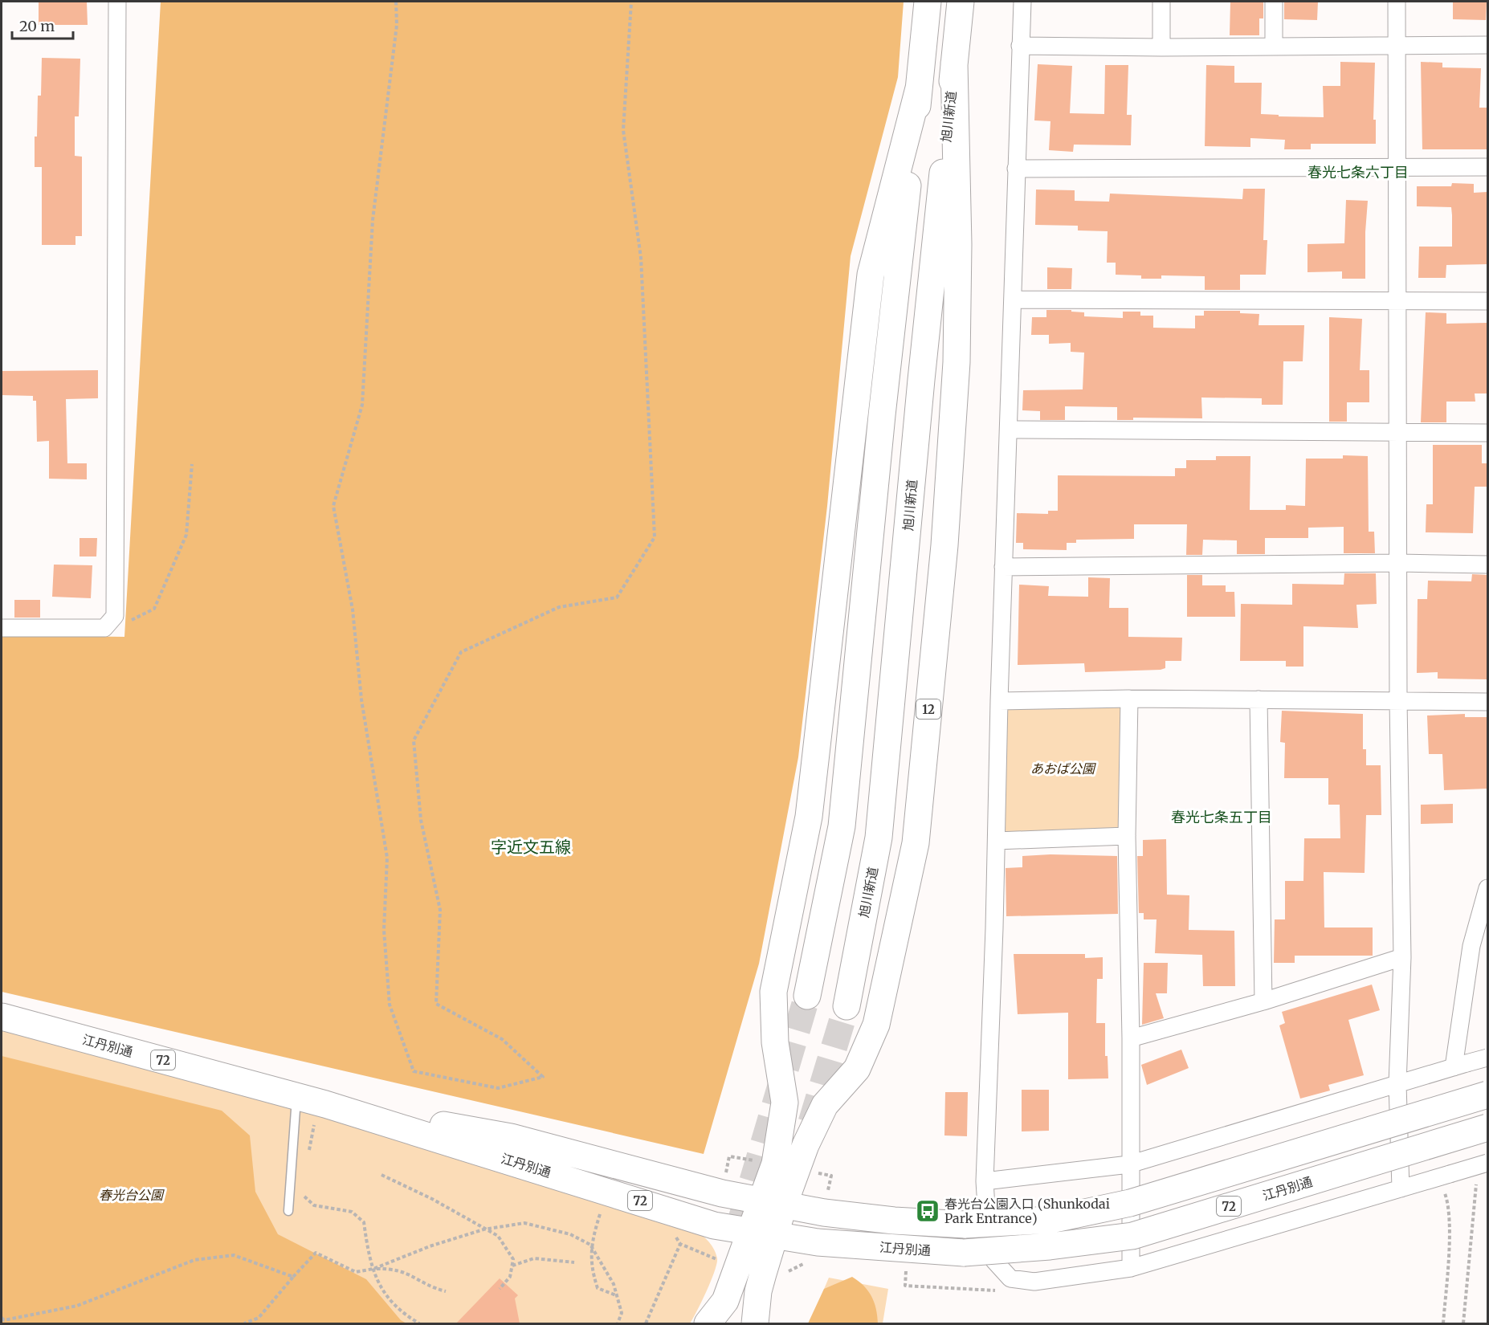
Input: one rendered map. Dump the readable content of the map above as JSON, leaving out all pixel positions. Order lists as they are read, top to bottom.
{
  "streets": {
    "main road": [
      "旭川新道",
      "12",
      "江丹別通",
      "72"
    ]
  },
  "crossings": [
    ["旭川新道", "12"],
    ["12", "江丹別通"]
  ],
  "districts": ["春光七条六丁目", "春光七条五丁目", "字近文五線"],
  "parks": ["あおば公園", "春光台公園"],
  "places": {
    "bus stop": ["春光台公園入口 (Shunkodai Park Entrance)"]
  },
  "scale_bar": "20 m"
}
